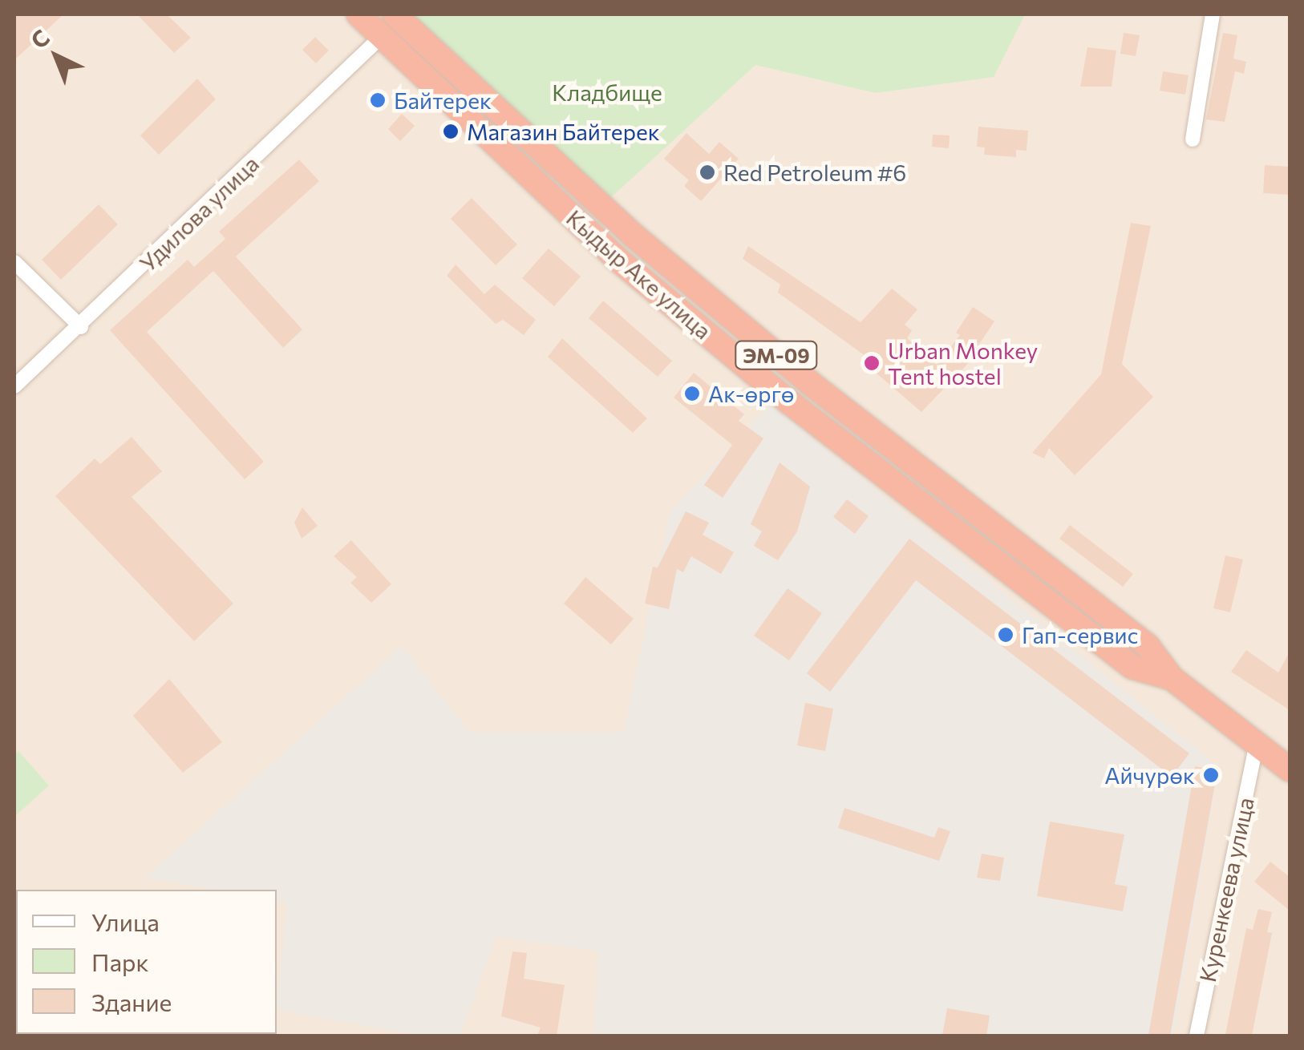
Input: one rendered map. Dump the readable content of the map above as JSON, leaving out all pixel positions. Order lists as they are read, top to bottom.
{
  "streets": {
    "highway": ["Кыдыр Аке улица", "ЭМ-09"],
    "street": ["Удилова улица", "Куренкеева улица"]
  },
  "crossings": [
    ["Удилова улица", "Кыдыр Аке улица"],
    ["Кыдыр Аке улица", "Куренкеева улица"]
  ],
  "parks": ["Кладбище"],
  "places": [
    "Байтерек",
    "Магазин Байтерек",
    "Red Petroleum #6",
    "Urban Monkey Tent hostel",
    "Ак-өргө",
    "Гап-сервис",
    "Айчурөк"
  ],
  "legend": ["Улица", "Парк", "Здание"],
  "north": "top left"
}
